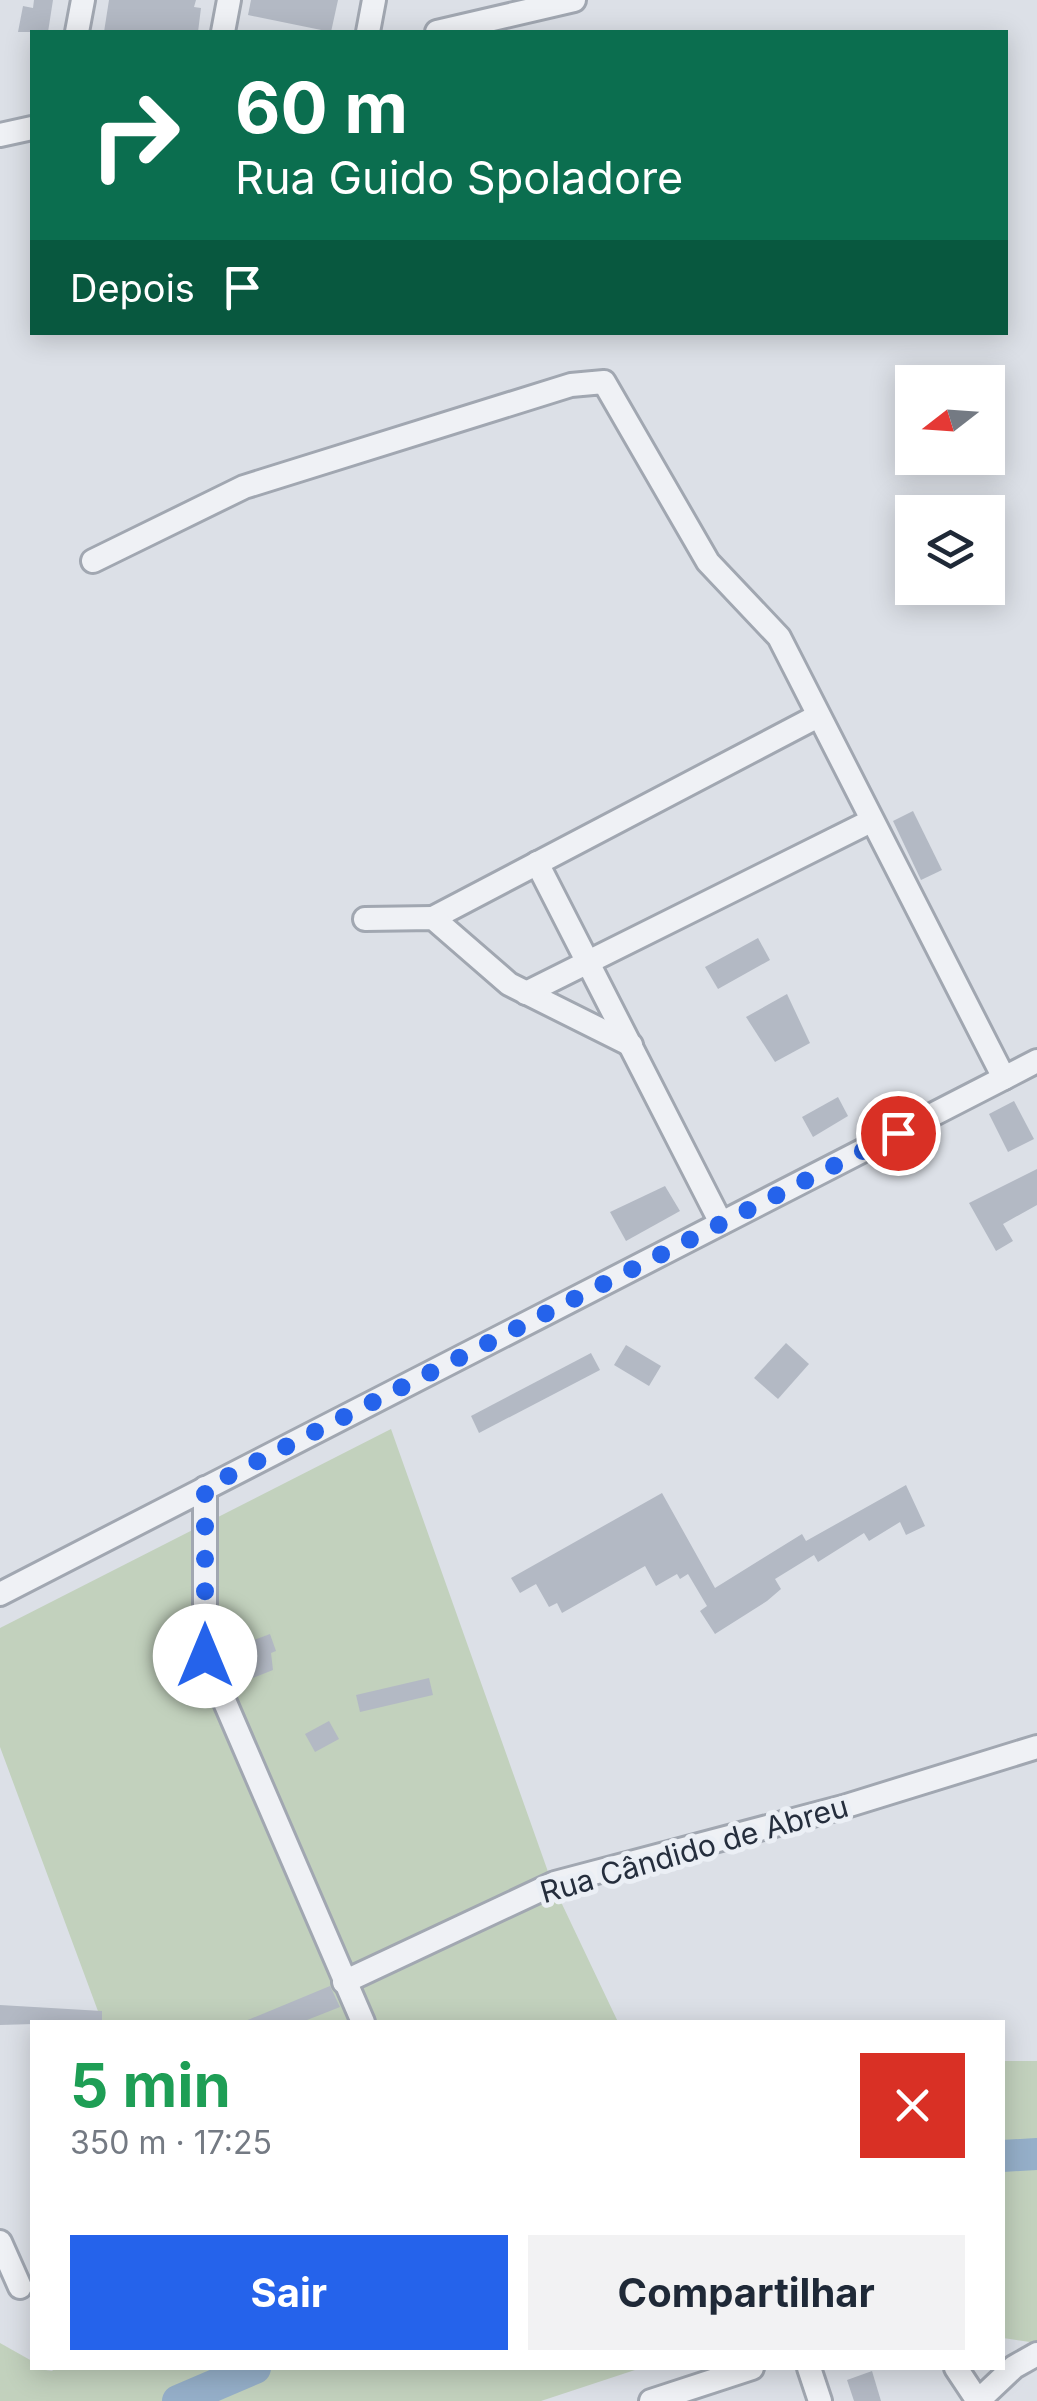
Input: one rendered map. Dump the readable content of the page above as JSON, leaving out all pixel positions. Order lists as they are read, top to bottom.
{
  "streets": {
    "street": ["Rua Cândido de Abreu"]
  },
  "north": "left",
  "page": {
    "turn": ["60 m", "Rua Guido Spoladore"],
    "then": "Depois",
    "heading": ["5 min", "350 m · 17:25"],
    "buttons": ["Sair", "Compartilhar"]
  }
}
